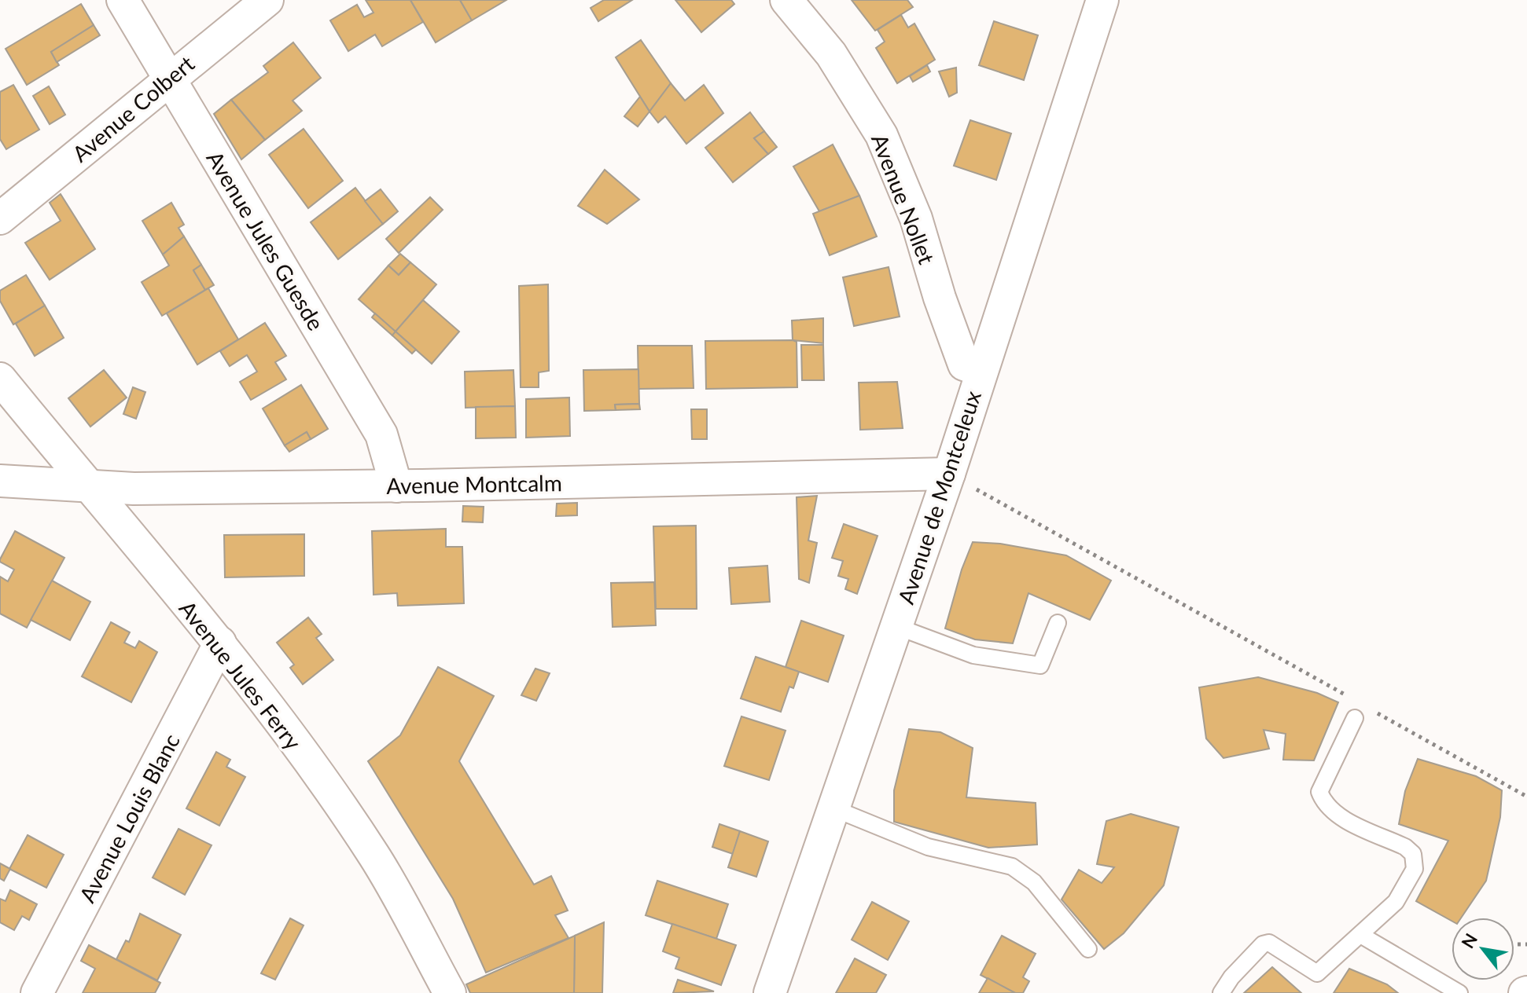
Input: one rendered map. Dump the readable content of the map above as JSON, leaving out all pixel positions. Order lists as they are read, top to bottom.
{
  "streets": {
    "street": [
      "Avenue Colbert",
      "Avenue Nollet",
      "Avenue Jules Guesde",
      "Avenue Montcalm",
      "Avenue de Montceleux",
      "Avenue Jules Ferry",
      "Avenue Louis Blanc"
    ]
  },
  "crossings": [
    ["Avenue Colbert", "Avenue Jules Guesde"],
    ["Avenue Nollet", "Avenue de Montceleux"],
    ["Avenue Jules Guesde", "Avenue Montcalm"],
    ["Avenue Montcalm", "Avenue de Montceleux"],
    ["Avenue Montcalm", "Avenue Jules Ferry"],
    ["Avenue Jules Ferry", "Avenue Louis Blanc"]
  ],
  "north": "top left"
}
